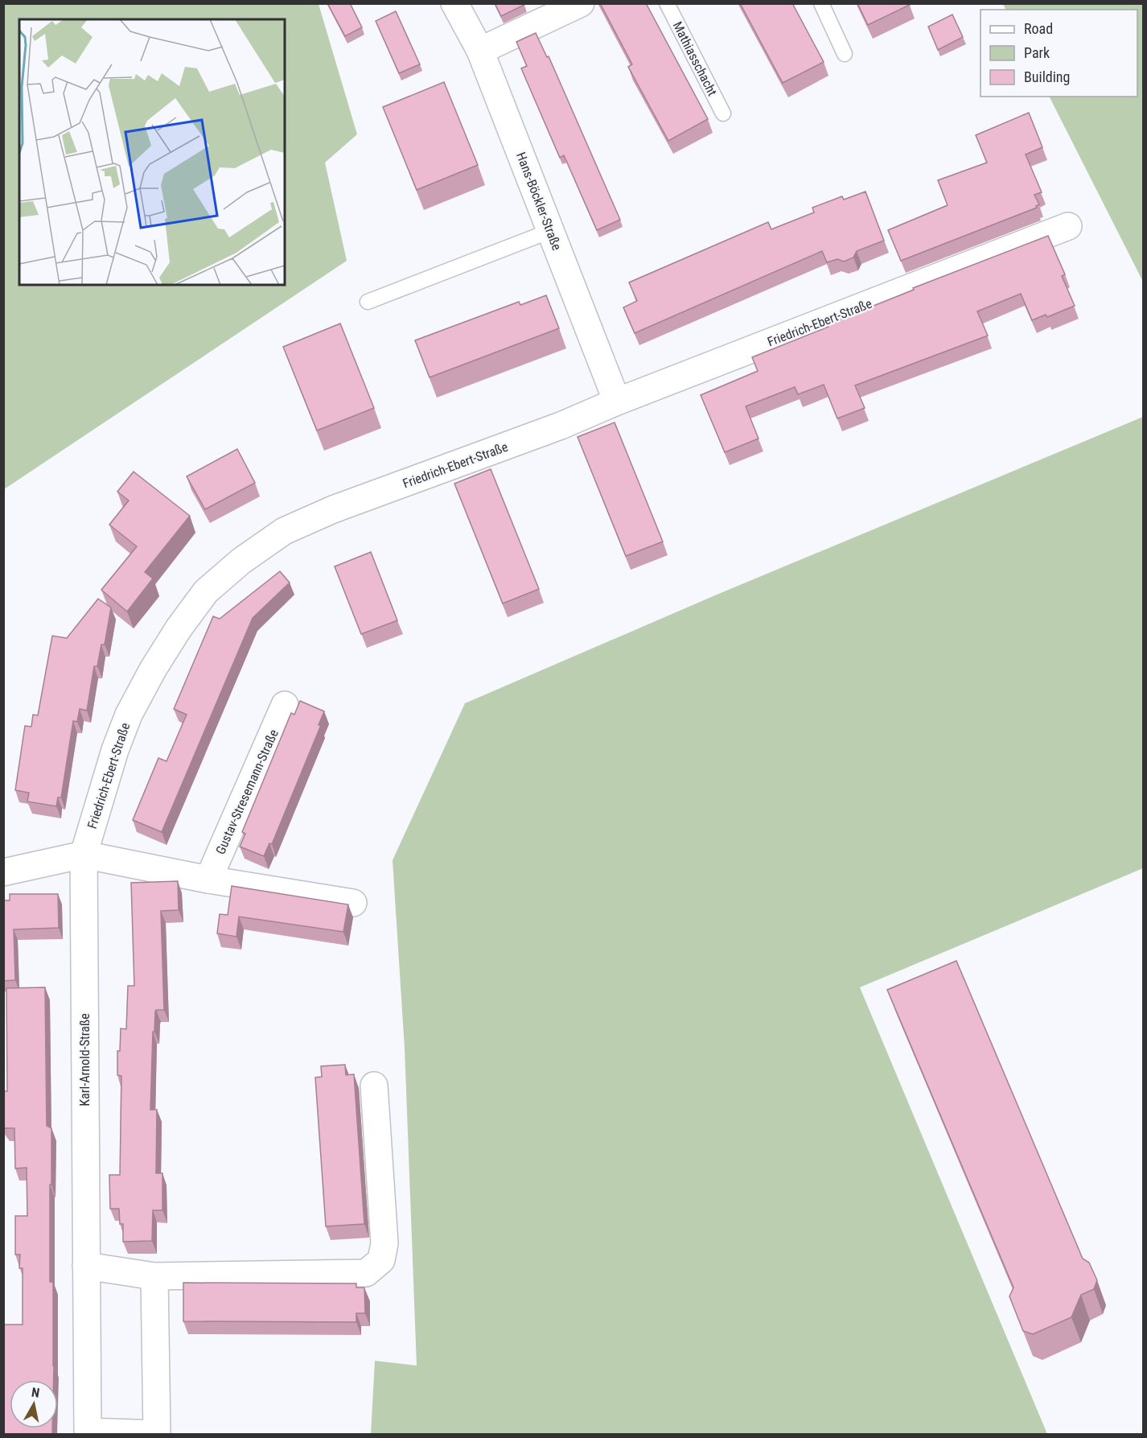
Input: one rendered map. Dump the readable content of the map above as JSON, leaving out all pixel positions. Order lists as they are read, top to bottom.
{
  "streets": {
    "street": [
      "Hans-Böckler-Straße",
      "Friedrich-Ebert-Straße",
      "Gustav-Stresemann-Straße",
      "Karl-Arnold-Straße"
    ],
    "lane": ["Mathiasschacht"]
  },
  "crossings": [
    ["Hans-Böckler-Straße", "Friedrich-Ebert-Straße"],
    ["Friedrich-Ebert-Straße", "Karl-Arnold-Straße"]
  ],
  "legend": ["Road", "Park", "Building"],
  "north": "top"
}
